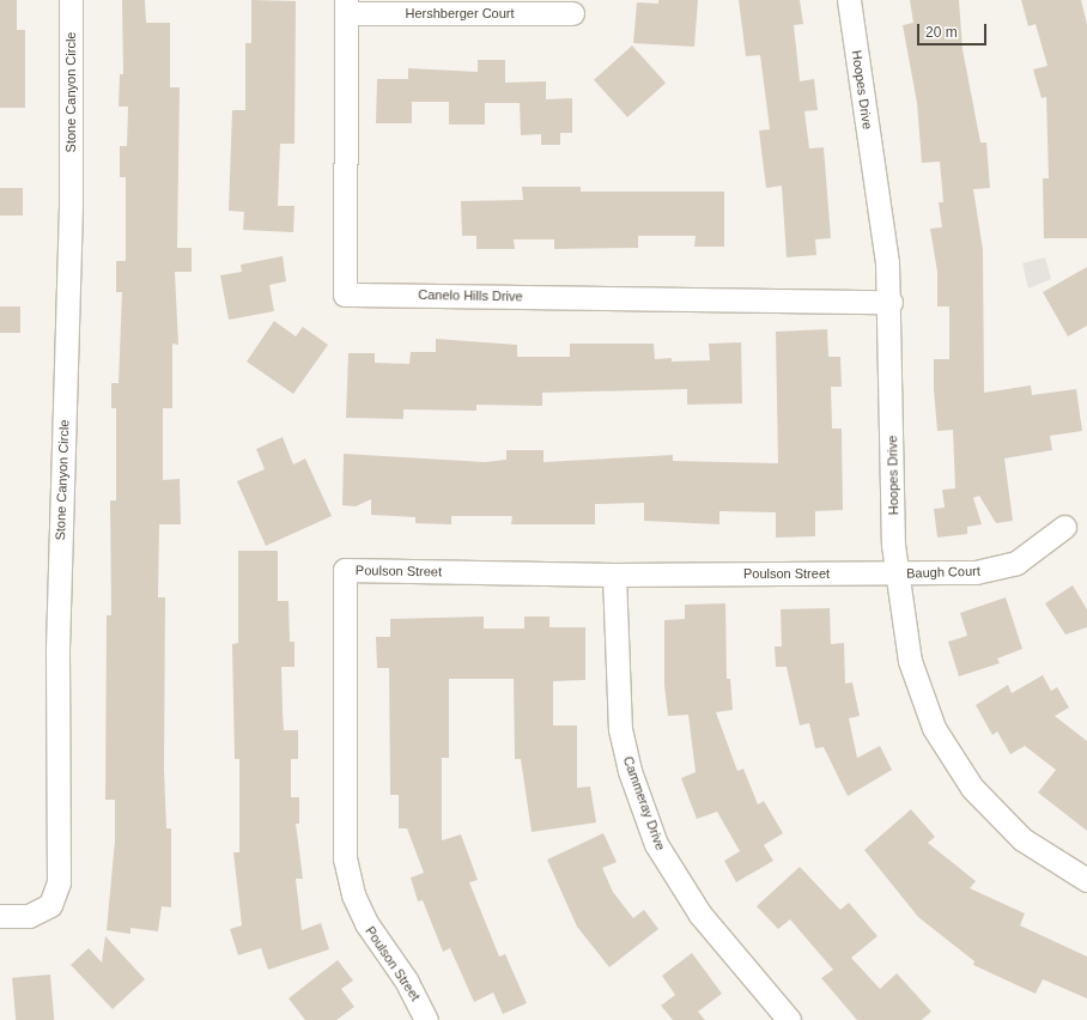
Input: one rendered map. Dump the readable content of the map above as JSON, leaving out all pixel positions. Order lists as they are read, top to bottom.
{
  "streets": {
    "street": [
      "Hershberger Court",
      "Hoopes Drive",
      "Stone Canyon Circle",
      "Canelo Hills Drive",
      "Poulson Street",
      "Baugh Court",
      "Cammeray Drive"
    ]
  },
  "crossings": [
    ["Hershberger Court", "Canelo Hills Drive"],
    ["Hoopes Drive", "Canelo Hills Drive"],
    ["Hoopes Drive", "Poulson Street"],
    ["Hoopes Drive", "Baugh Court"],
    ["Poulson Street", "Baugh Court"],
    ["Poulson Street", "Cammeray Drive"]
  ],
  "scale_bar": "20 m"
}
